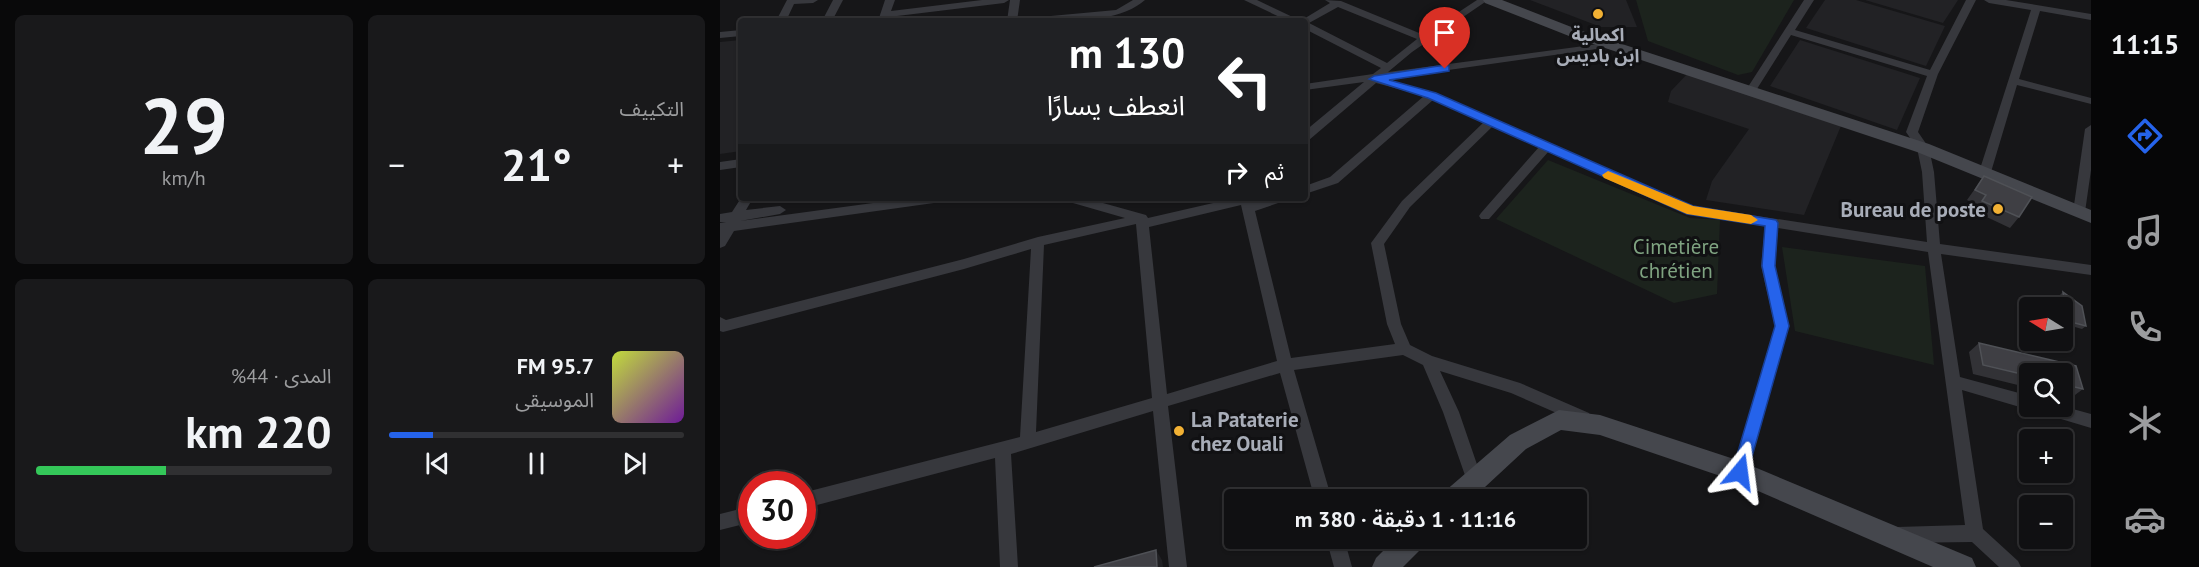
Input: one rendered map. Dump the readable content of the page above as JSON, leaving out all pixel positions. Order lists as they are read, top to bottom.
{
  "parks": ["Cimetière chrétien"],
  "places": ["اكمالية ابن باديس", "Bureau de poste", "La Pataterie chez Ouali"],
  "north": "left",
  "page": {
    "tabs": "11:15",
    "tile": [
      "التكييف",
      ["29", "km/h"],
      ["المدى · 44%", "220 km"]
    ],
    "turn": ["130 m", "انعطف يسارًا"],
    "heat": ["−", "21°", "+"],
    "then": "ثم",
    "map_buttons": ["+", "−"],
    "song": ["95.7 FM", "الموسيقى"],
    "limit": "30",
    "trip": "11:16 · 1 دقيقة · 380 m"
  }
}
